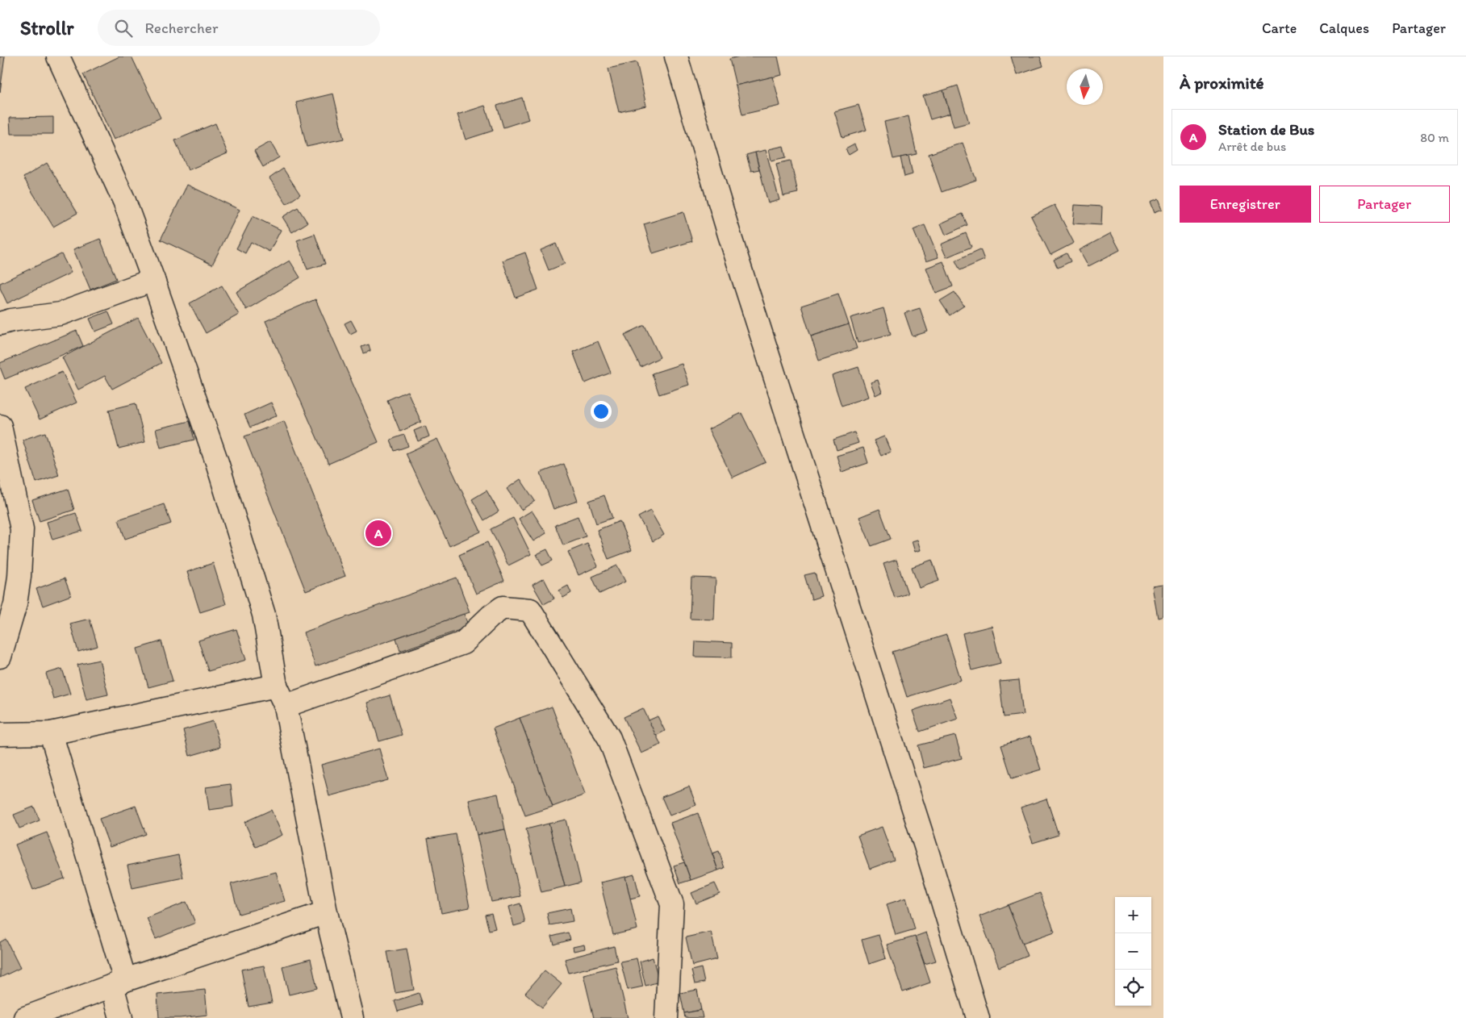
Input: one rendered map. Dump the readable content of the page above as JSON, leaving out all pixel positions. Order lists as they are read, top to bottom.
{
  "north": "bottom",
  "page": {
    "header": "Strollr",
    "search": "Rechercher",
    "nav": ["Carte", "Calques", "Partager"],
    "heading": "À proximité",
    "list": [
      {
        "mark": "A",
        "name": "Station de Bus",
        "note": "Arrêt de bus",
        "value": "80 m"
      }
    ],
    "buttons": ["Enregistrer", "Partager"],
    "pins": "A",
    "map_buttons": ["+", "−"]
  }
}
